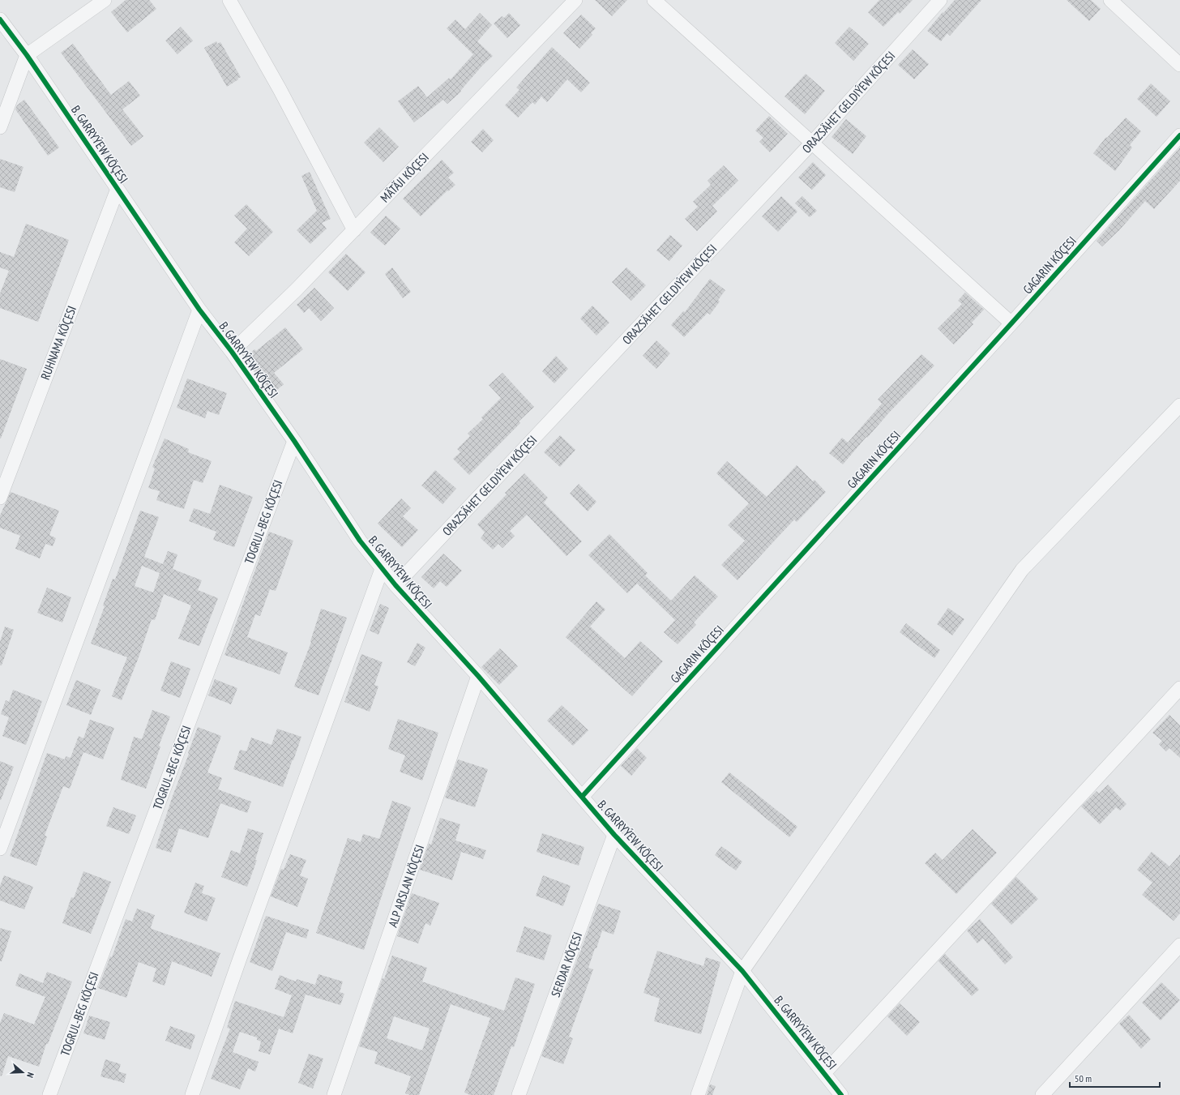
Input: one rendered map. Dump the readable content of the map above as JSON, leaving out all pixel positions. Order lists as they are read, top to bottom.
{
  "streets": {
    "street": [
      "ORAZSÄHET GELDIÝEW KÖÇESI",
      "B. GARRYÝEW KÖÇESI",
      "MÄTÄJI KÖÇESI",
      "GAGARIN KÖÇESI",
      "RUHNAMA KÖÇESI",
      "TOGRUL-BEG KÖÇESI",
      "ALP ARSLAN KÖÇESI",
      "SERDAR KÖÇESI"
    ]
  },
  "crossings": [
    ["ORAZSÄHET GELDIÝEW KÖÇESI", "B. GARRYÝEW KÖÇESI"],
    ["B. GARRYÝEW KÖÇESI", "MÄTÄJI KÖÇESI"],
    ["B. GARRYÝEW KÖÇESI", "GAGARIN KÖÇESI"],
    ["B. GARRYÝEW KÖÇESI", "RUHNAMA KÖÇESI"],
    ["B. GARRYÝEW KÖÇESI", "TOGRUL-BEG KÖÇESI"],
    ["B. GARRYÝEW KÖÇESI", "ALP ARSLAN KÖÇESI"],
    ["B. GARRYÝEW KÖÇESI", "SERDAR KÖÇESI"]
  ],
  "scale_bar": "50 m",
  "north": "right"
}
